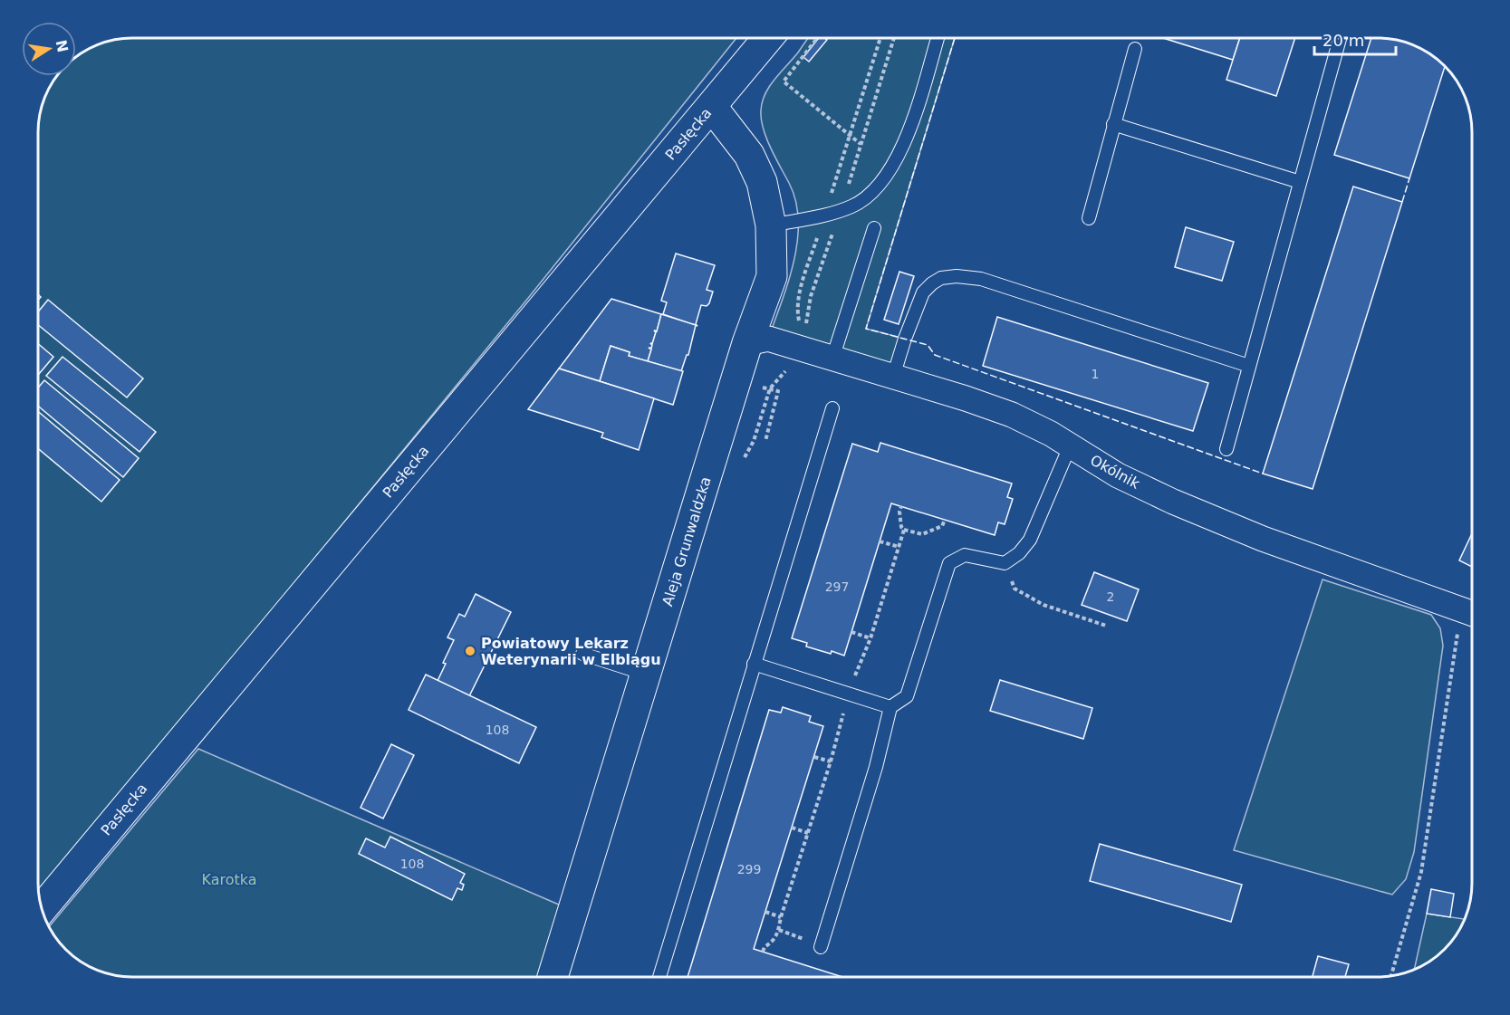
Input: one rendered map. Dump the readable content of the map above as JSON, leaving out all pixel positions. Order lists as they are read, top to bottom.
{
  "streets": {
    "main road": ["Pasłęcka", "Aleja Grunwaldzka"],
    "street": ["Okólnik"]
  },
  "crossings": [
    ["Pasłęcka", "Aleja Grunwaldzka"],
    ["Okólnik", "Aleja Grunwaldzka"]
  ],
  "parks": ["Karotka"],
  "places": ["Powiatowy Lekarz Weterynarii w Elblągu"],
  "house_numbers": [
    "1",
    "297",
    "2",
    "108",
    "108",
    "299"
  ],
  "scale_bar": "20 m",
  "north": "right"
}
